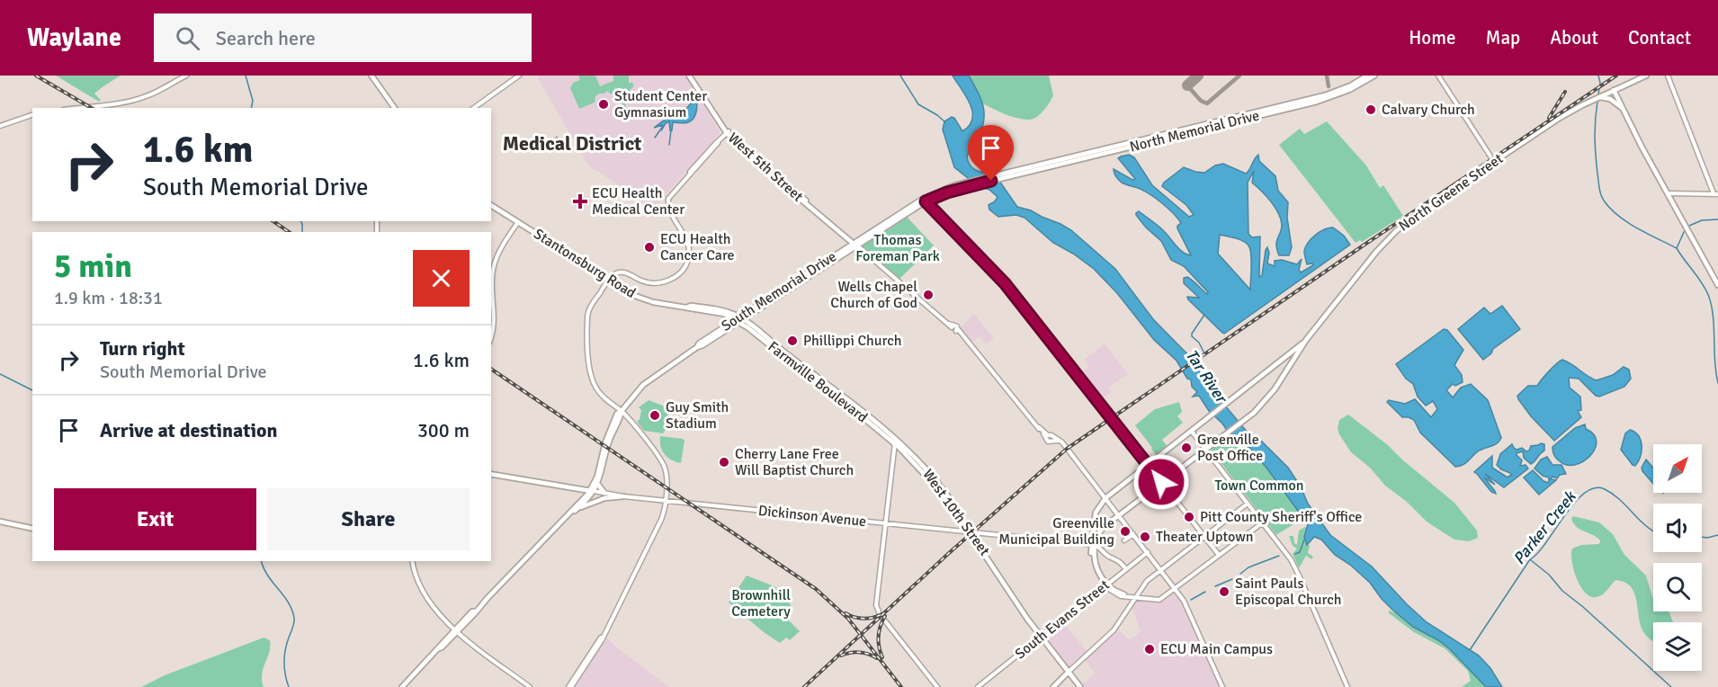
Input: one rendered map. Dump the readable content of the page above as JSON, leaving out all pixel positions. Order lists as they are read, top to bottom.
{
  "streets": {
    "main road": [
      "North Memorial Drive",
      "West 5th Street",
      "North Greene Street",
      "Stantonsburg Road",
      "South Memorial Drive",
      "Farmville Boulevard",
      "West 10th Street",
      "Dickinson Avenue",
      "South Evans Street"
    ]
  },
  "crossings": [
    ["North Memorial Drive", "South Memorial Drive"],
    ["West 5th Street", "South Memorial Drive"],
    ["Stantonsburg Road", "South Memorial Drive"],
    ["Stantonsburg Road", "Farmville Boulevard"],
    ["South Memorial Drive", "Farmville Boulevard"],
    ["South Memorial Drive", "Dickinson Avenue"],
    ["Farmville Boulevard", "West 10th Street"],
    ["West 10th Street", "South Evans Street"],
    ["Dickinson Avenue", "South Evans Street"]
  ],
  "districts": ["Medical District"],
  "water": ["Tar River", "Parker Creek"],
  "parks": ["Thomas Foreman Park", "Town Common", "Brownhill Cemetery"],
  "places": {
    "other": [
      "Student Center Gymnasium",
      "Calvary Church",
      "ECU Health Cancer Care",
      "Wells Chapel Church of God",
      "Phillippi Church",
      "Guy Smith Stadium",
      "Greenville Post Office",
      "Cherry Lane Free Will Baptist Church",
      "Pitt County Sheriff's Office",
      "Greenville Municipal Building",
      "Theater Uptown",
      "Saint Pauls Episcopal Church",
      "ECU Main Campus"
    ],
    "health": ["ECU Health Medical Center"]
  },
  "north": "top right",
  "page": {
    "header": "Waylane",
    "search": "Search here",
    "nav": [
      "Home",
      "Map",
      "About",
      "Contact"
    ],
    "turn": ["1.6 km", "South Memorial Drive"],
    "heading": ["5 min", "1.9 km · 18:31"],
    "list": [
      {
        "name": "Turn right",
        "note": "South Memorial Drive",
        "value": "1.6 km"
      },
      {
        "name": "Arrive at destination",
        "value": "300 m"
      }
    ],
    "buttons": ["Exit", "Share"]
  }
}
